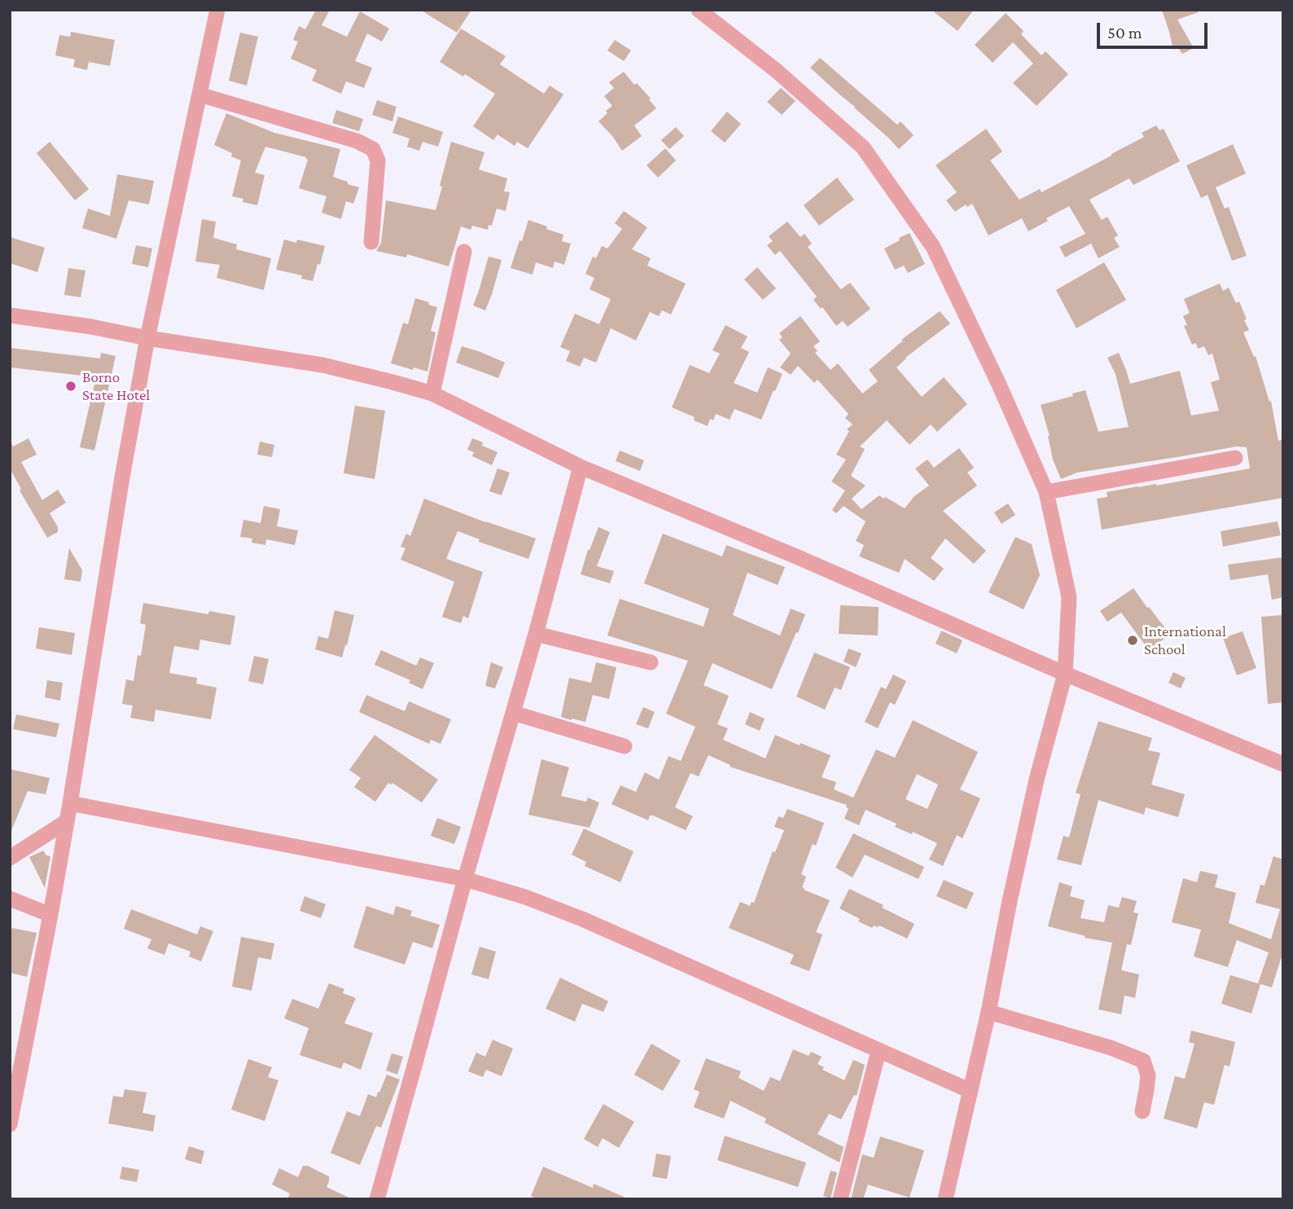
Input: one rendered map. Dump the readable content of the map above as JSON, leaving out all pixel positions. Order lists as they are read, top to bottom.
{
  "places": ["Borno State Hotel", "International School"],
  "scale_bar": "50 m"
}
